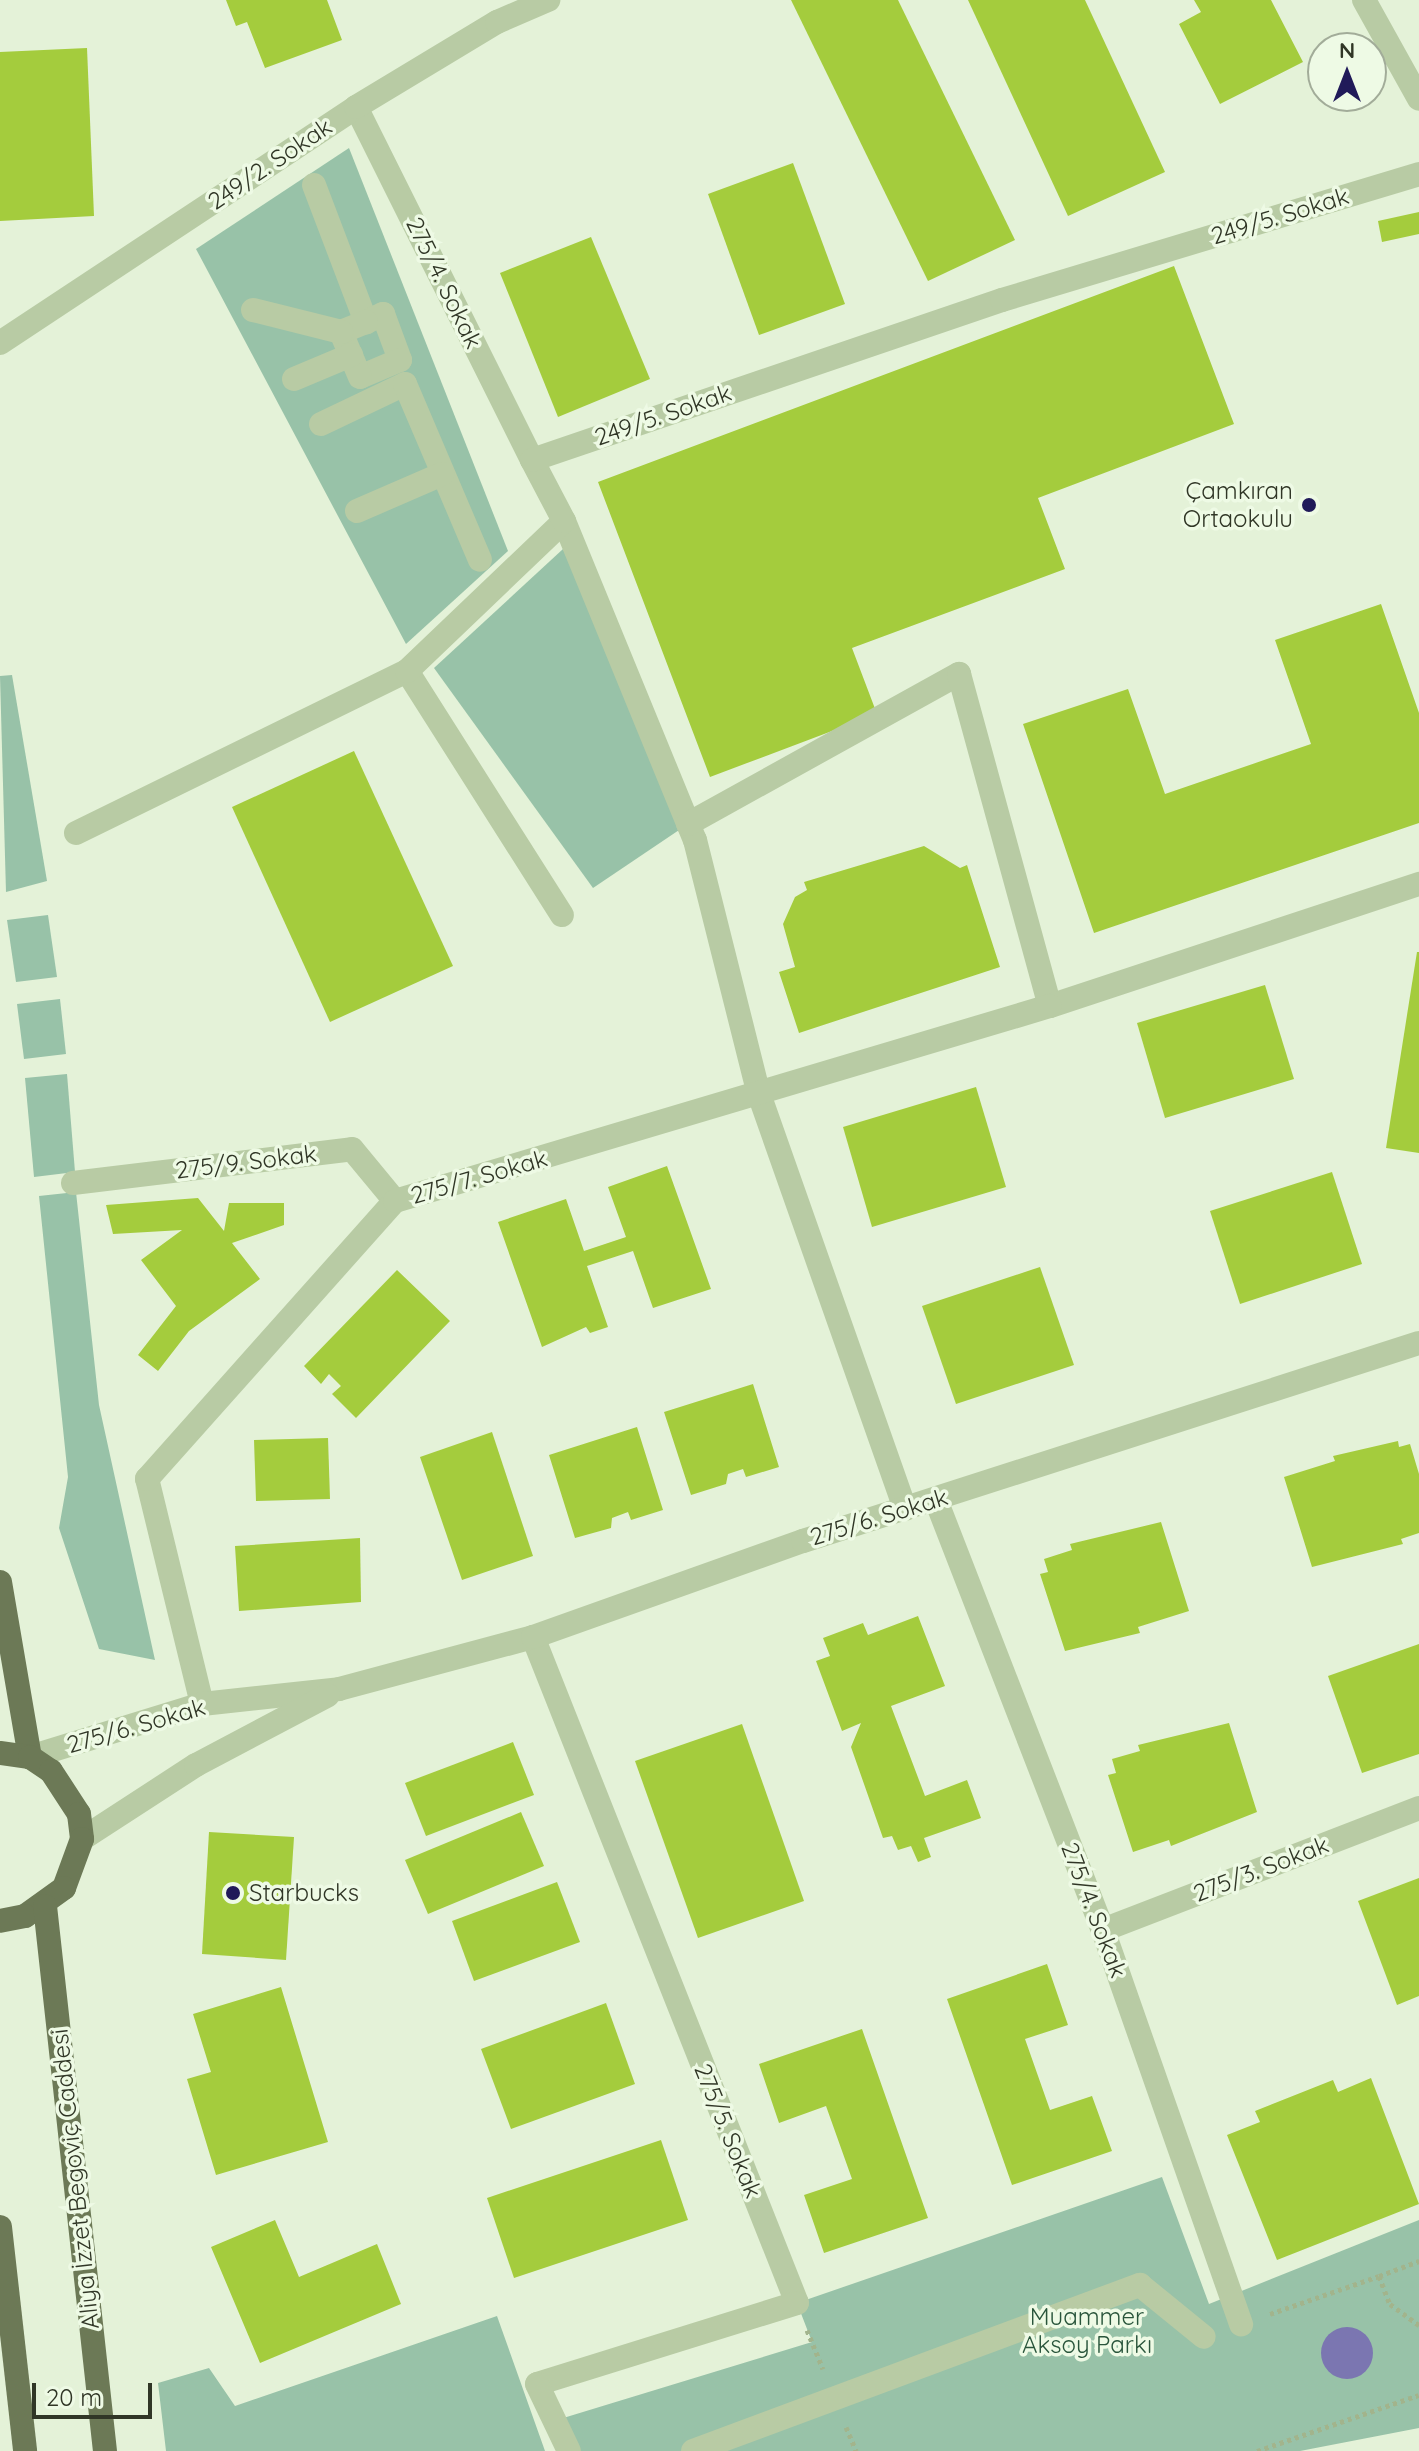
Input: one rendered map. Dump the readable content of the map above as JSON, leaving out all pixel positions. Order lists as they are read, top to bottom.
{
  "streets": {
    "main road": ["Aliya İzzet Begoviç Caddesi"],
    "street": [
      "249/2. Sokak",
      "249/5. Sokak",
      "275/4. Sokak",
      "275/9. Sokak",
      "275/7. Sokak",
      "275/6. Sokak",
      "275/3. Sokak",
      "275/5. Sokak"
    ]
  },
  "crossings": [
    ["249/2. Sokak", "275/4. Sokak"],
    ["249/5. Sokak", "275/4. Sokak"],
    ["275/4. Sokak", "275/6. Sokak"],
    ["275/4. Sokak", "275/3. Sokak"],
    ["275/9. Sokak", "275/7. Sokak"],
    ["275/7. Sokak", "275/6. Sokak"],
    ["275/6. Sokak", "275/5. Sokak"]
  ],
  "parks": ["Muammer Aksoy Parkı"],
  "places": ["Çamkıran Ortaokulu", "Starbucks"],
  "scale_bar": "20 m",
  "north": "top"
}
